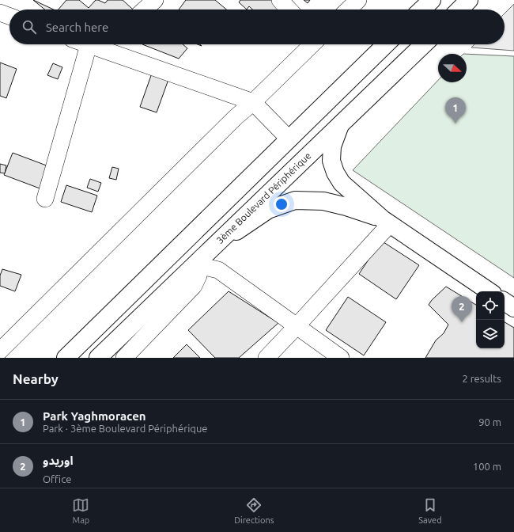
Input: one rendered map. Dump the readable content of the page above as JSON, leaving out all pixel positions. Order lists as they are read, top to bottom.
{
  "streets": {
    "main road": ["3ème Boulevard Périphérique"]
  },
  "north": "right",
  "page": {
    "search": "Search here",
    "pins": ["1", "2"],
    "heading": ["Nearby", "2 results"],
    "list": [
      {
        "mark": "1",
        "name": "Park Yaghmoracen",
        "note": "Park · 3ème Boulevard Périphérique",
        "value": "90 m"
      },
      {
        "mark": "2",
        "name": "اوريدو",
        "note": "Office",
        "value": "100 m"
      }
    ],
    "nav": ["Map", "Directions", "Saved"]
  }
}
